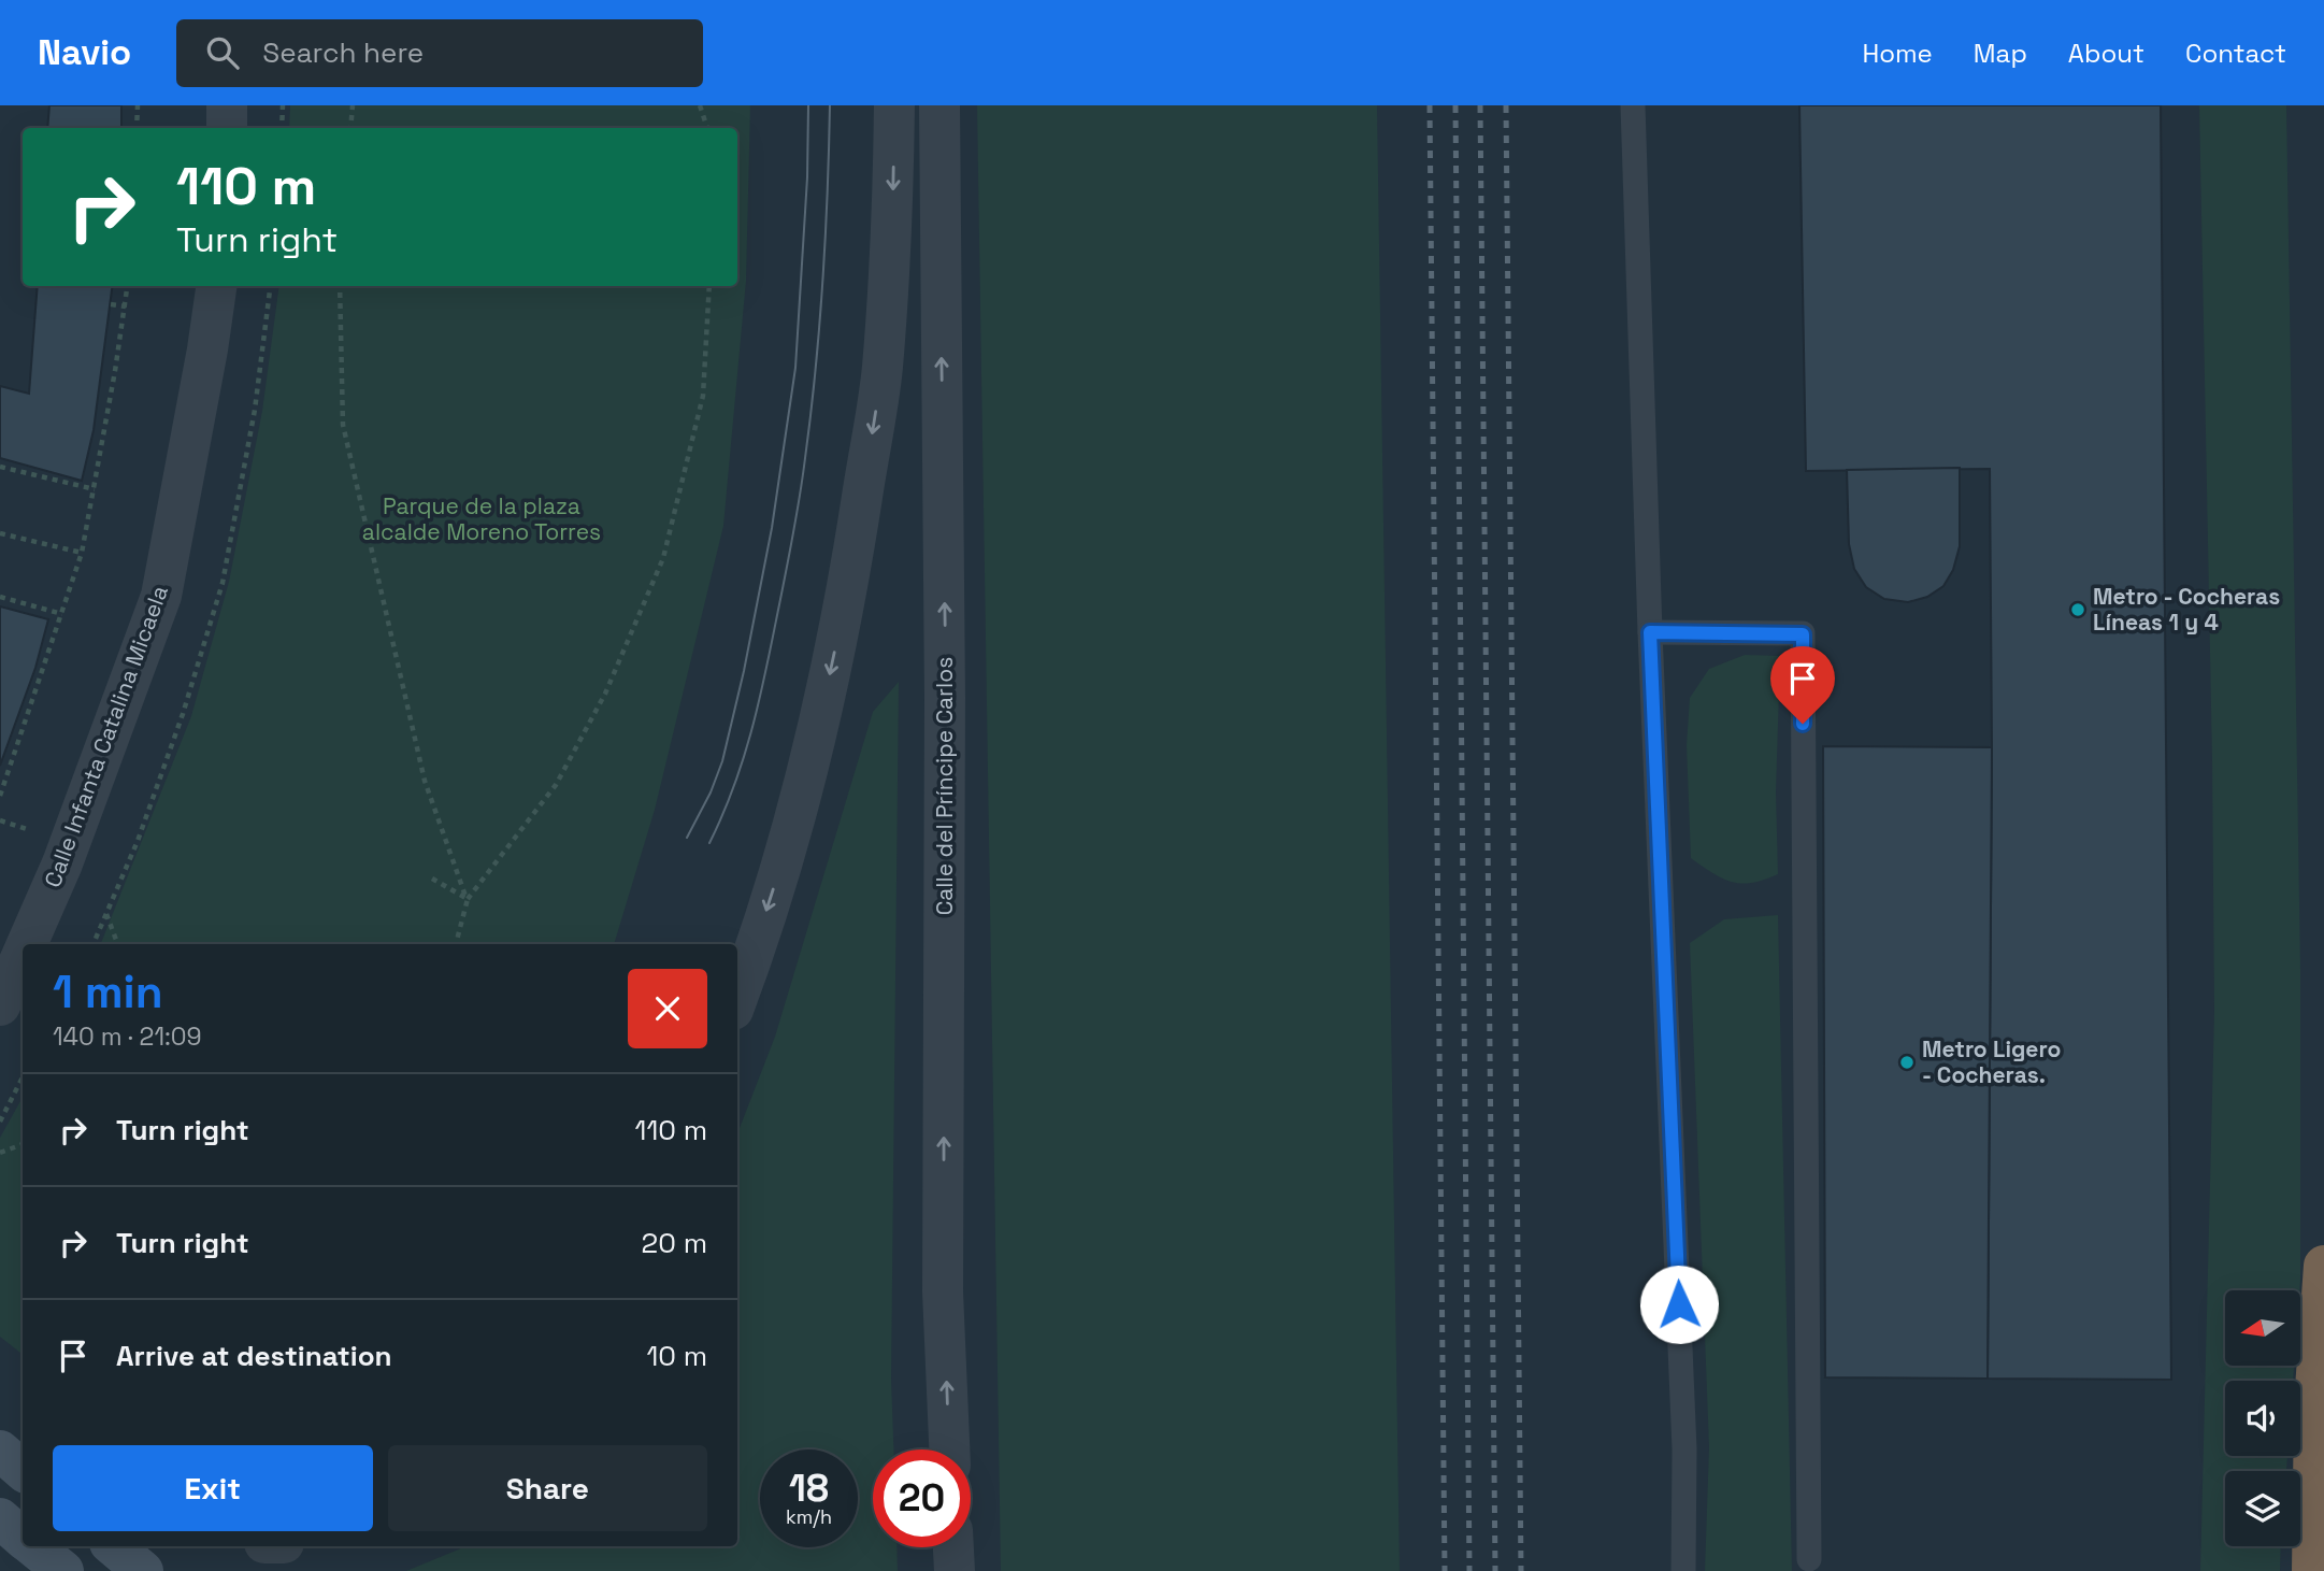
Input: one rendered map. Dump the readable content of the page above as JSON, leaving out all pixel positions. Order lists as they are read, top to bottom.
{
  "streets": {
    "street": ["Calle Infanta Catalina Micaela", "Calle del Príncipe Carlos"]
  },
  "parks": ["Parque de la plaza alcalde Moreno Torres"],
  "places": ["Metro - Cocheras Líneas 1 y 4", "Metro Ligero - Cocheras."],
  "north": "left",
  "page": {
    "header": "Navio",
    "search": "Search here",
    "nav": [
      "Home",
      "Map",
      "About",
      "Contact"
    ],
    "turn": ["110 m", "Turn right"],
    "heading": ["1 min", "140 m · 21:09"],
    "list": [
      {
        "name": "Turn right",
        "value": "110 m"
      },
      {
        "name": "Turn right",
        "value": "20 m"
      },
      {
        "name": "Arrive at destination",
        "value": "10 m"
      }
    ],
    "buttons": ["Exit", "Share"],
    "speed": "18 km/h",
    "limit": "20"
  }
}
